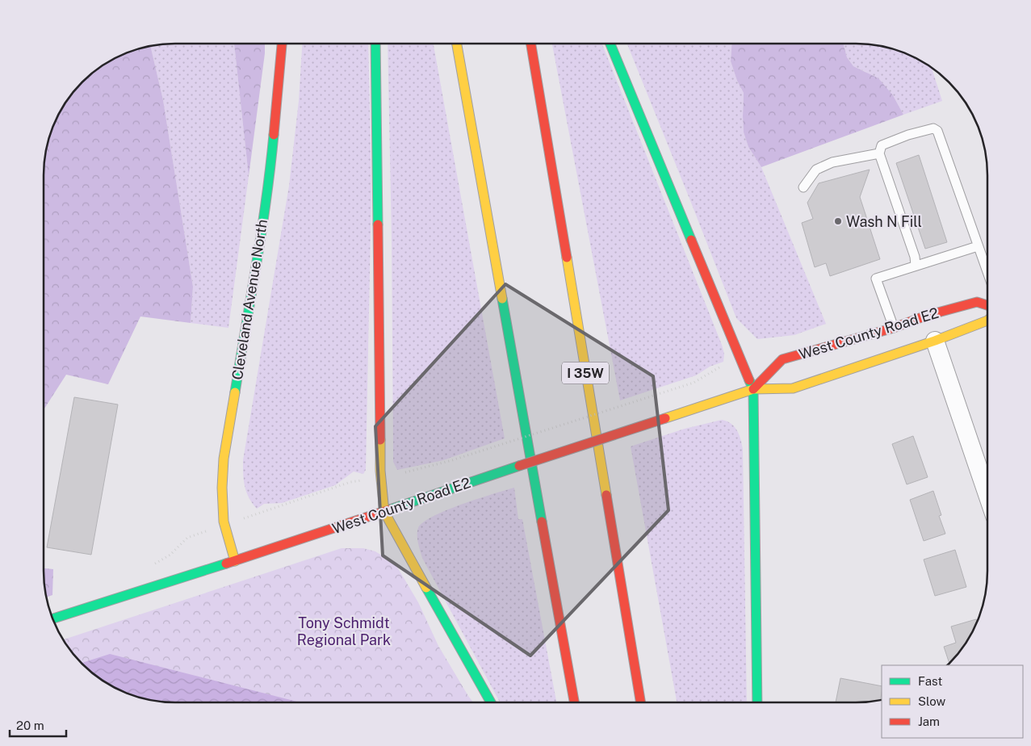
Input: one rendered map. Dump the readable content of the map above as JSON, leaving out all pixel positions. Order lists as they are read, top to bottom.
{
  "streets": {
    "main road": ["Cleveland Avenue North", "West County Road E2", "I 35W"]
  },
  "crossings": [
    ["Cleveland Avenue North", "West County Road E2"]
  ],
  "parks": ["Tony Schmidt Regional Park"],
  "places": ["Wash N Fill"],
  "legend": ["Fast", "Slow", "Jam"],
  "scale_bar": "20 m"
}
